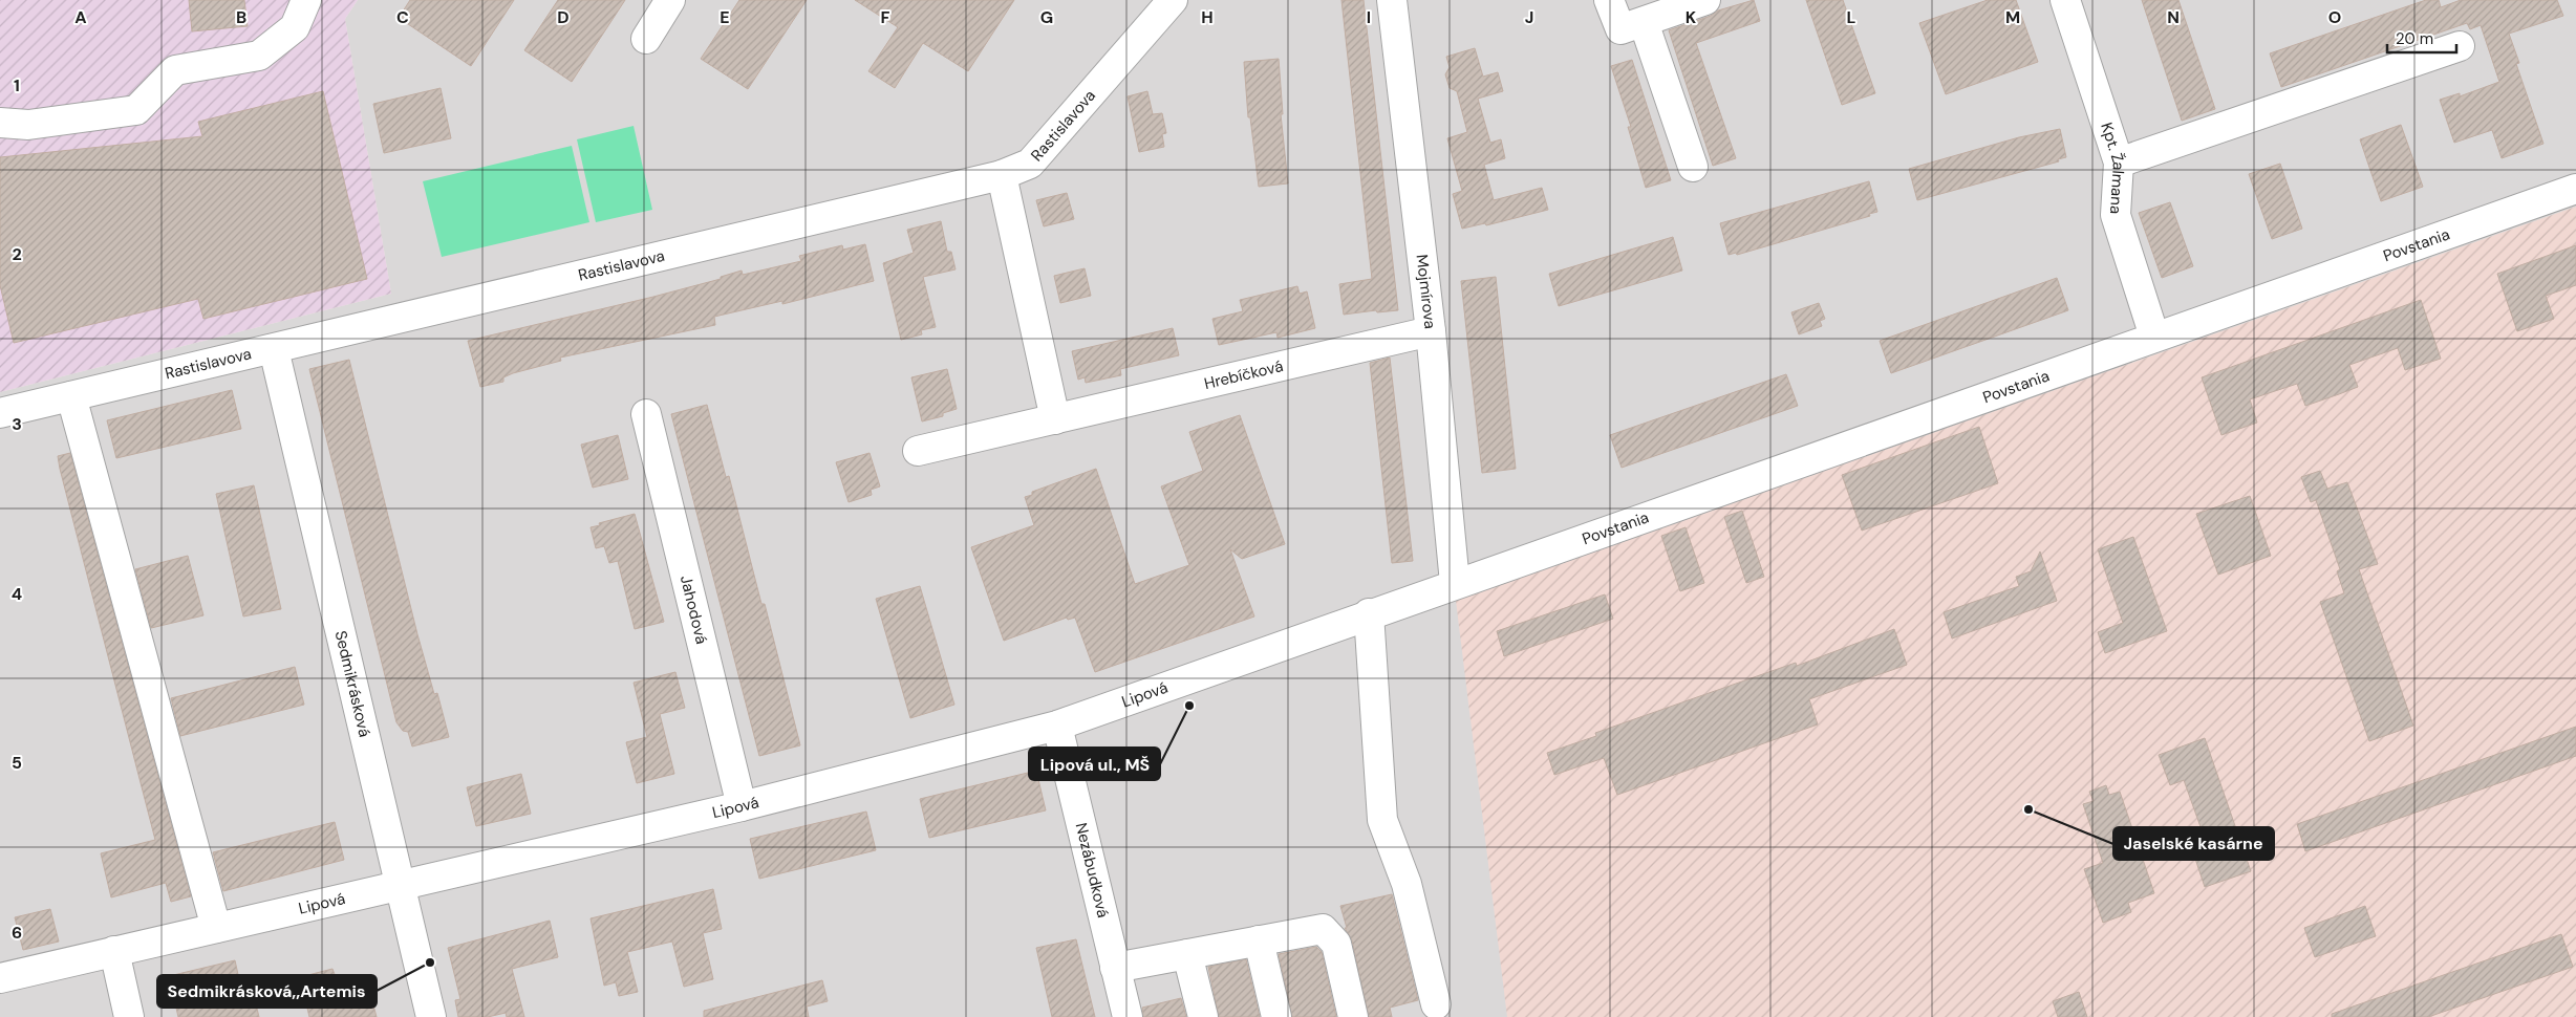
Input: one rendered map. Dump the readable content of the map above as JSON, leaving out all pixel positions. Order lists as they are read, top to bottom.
{
  "streets": {
    "street": [
      "Rastislavova",
      "Kpt. Žalmana",
      "Povstania",
      "Mojmírova",
      "Hrebíčková",
      "Jahodová",
      "Sedmikrásková",
      "Lipová",
      "Nezábudková"
    ]
  },
  "crossings": [
    ["Rastislavova", "Sedmikrásková"],
    ["Kpt. Žalmana", "Povstania"],
    ["Povstania", "Mojmírova"],
    ["Povstania", "Lipová"],
    ["Mojmírova", "Hrebíčková"],
    ["Mojmírova", "Lipová"],
    ["Jahodová", "Lipová"],
    ["Sedmikrásková", "Lipová"],
    ["Lipová", "Nezábudková"]
  ],
  "places": ["Lipová ul., MŠ", "Jaselské kasárne", "Sedmikrásková,,Artemis"],
  "scale_bar": "20 m",
  "grid": {
    "columns": [
      "A",
      "B",
      "C",
      "D",
      "E",
      "F",
      "G",
      "H",
      "I",
      "J",
      "K",
      "L",
      "M",
      "N",
      "O"
    ],
    "rows": [
      "1",
      "2",
      "3",
      "4",
      "5",
      "6"
    ]
  }
}
